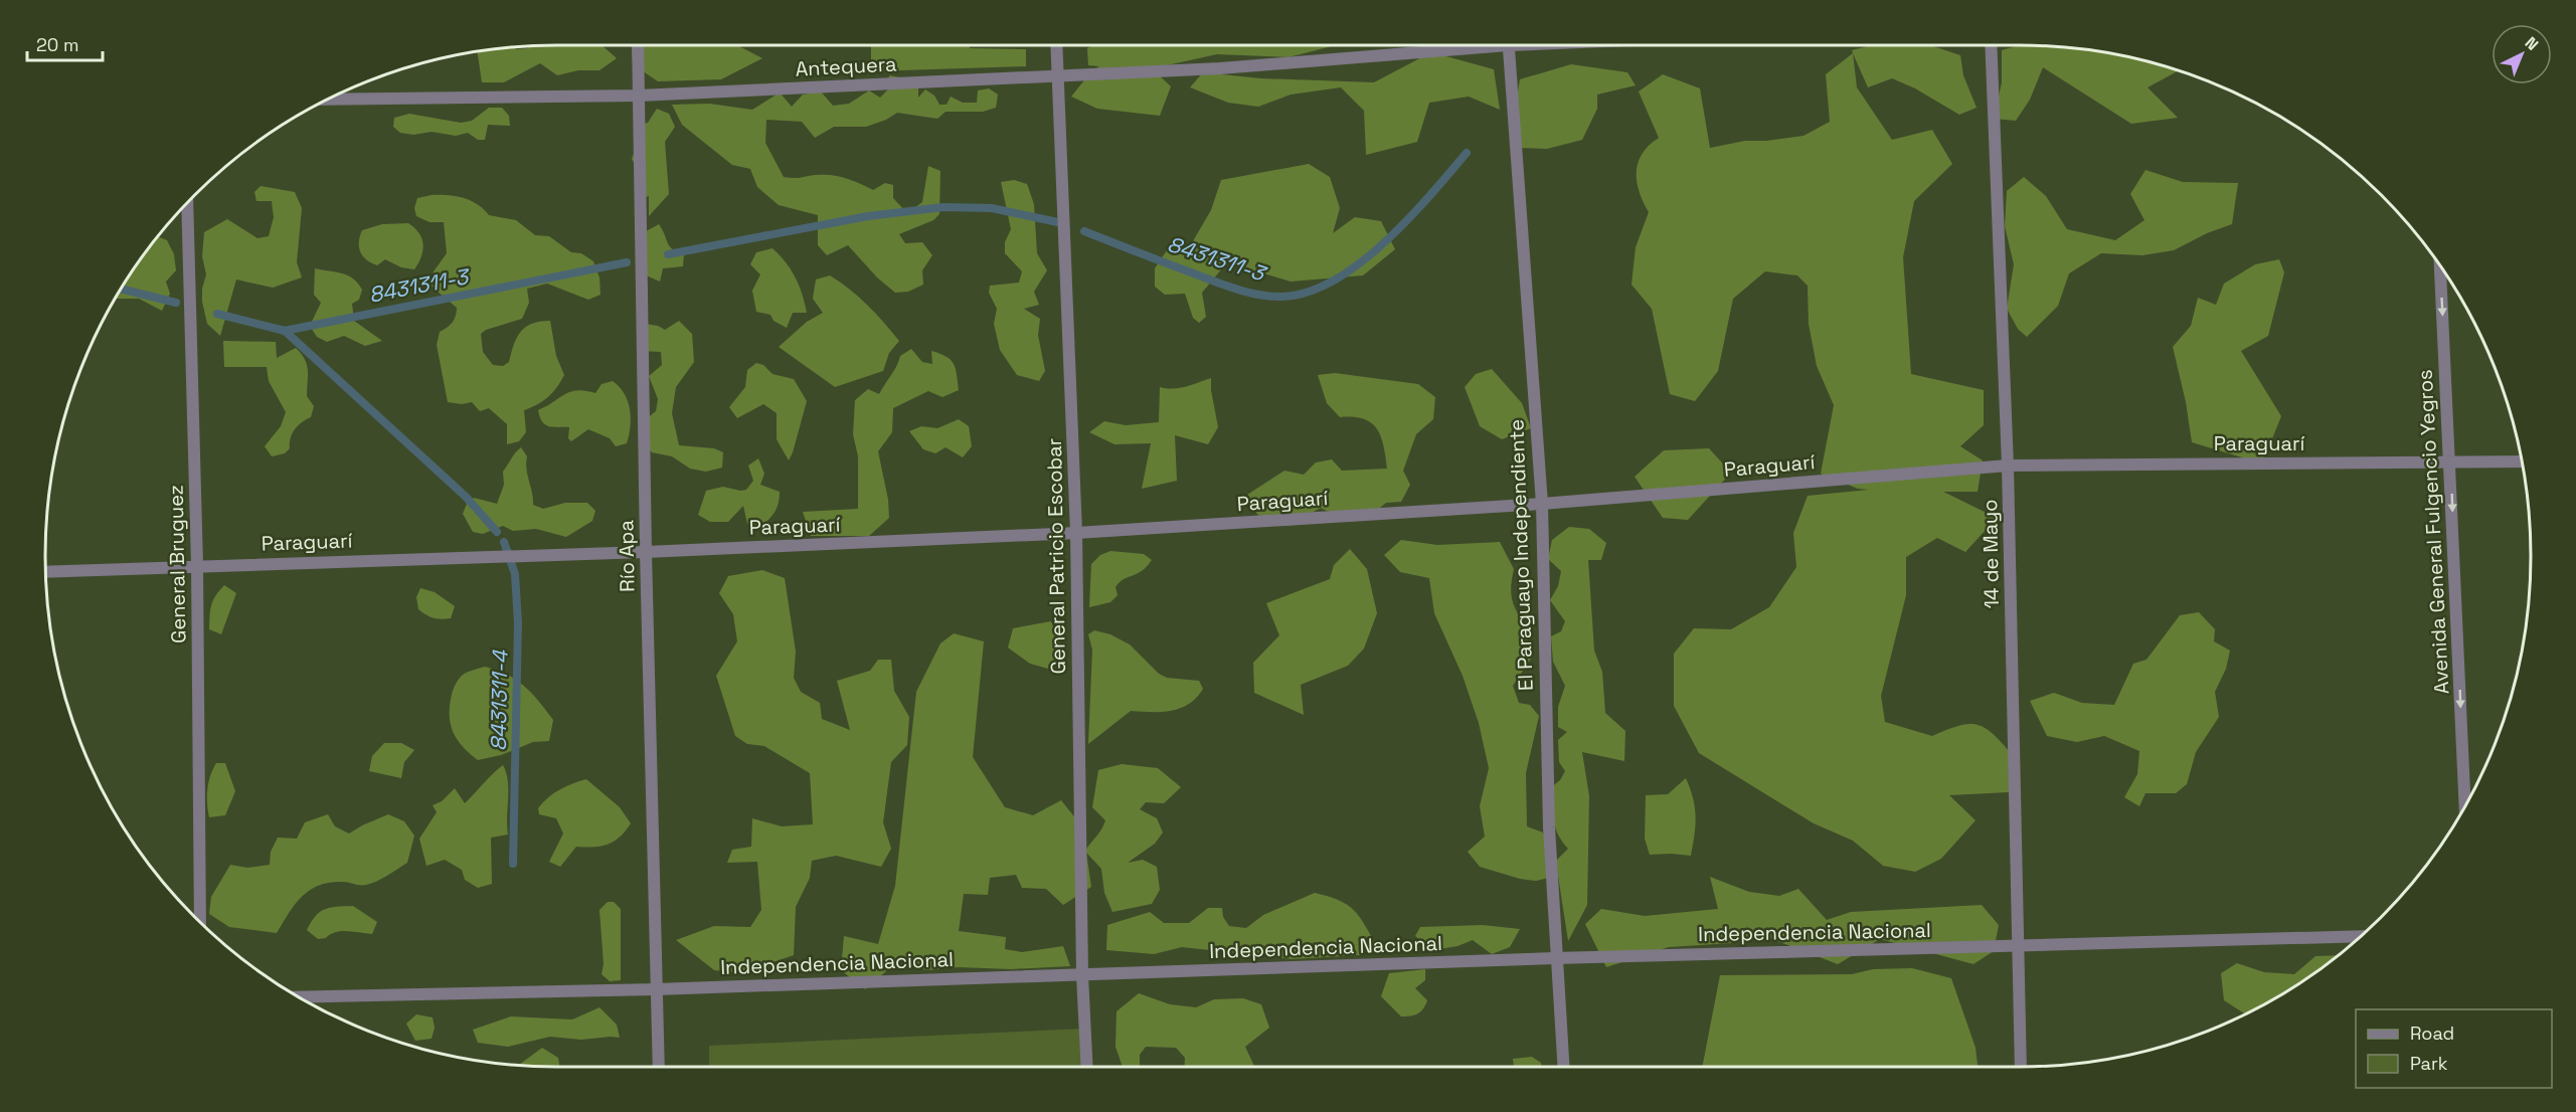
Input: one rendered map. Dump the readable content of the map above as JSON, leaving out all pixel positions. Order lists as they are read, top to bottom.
{
  "streets": {
    "street": [
      "Antequera",
      "Paraguarí",
      "Avenida General Fulgencio Yegros",
      "14 de Mayo",
      "El Paraguayo Independiente",
      "Río Apa",
      "General Patricio Escobar",
      "General Bruguez",
      "Independencia Nacional"
    ]
  },
  "crossings": [
    ["Antequera", "Río Apa"],
    ["Antequera", "General Patricio Escobar"],
    ["Paraguarí", "Avenida General Fulgencio Yegros"],
    ["Paraguarí", "14 de Mayo"],
    ["Paraguarí", "El Paraguayo Independiente"],
    ["Paraguarí", "Río Apa"],
    ["Paraguarí", "General Patricio Escobar"],
    ["Paraguarí", "General Bruguez"],
    ["14 de Mayo", "Independencia Nacional"],
    ["El Paraguayo Independiente", "Independencia Nacional"],
    ["Río Apa", "Independencia Nacional"],
    ["General Patricio Escobar", "Independencia Nacional"]
  ],
  "one_way": ["Avenida General Fulgencio Yegros"],
  "water": ["8431311-3", "8431311-4"],
  "legend": ["Road", "Park"],
  "scale_bar": "20 m",
  "north": "top right"
}
